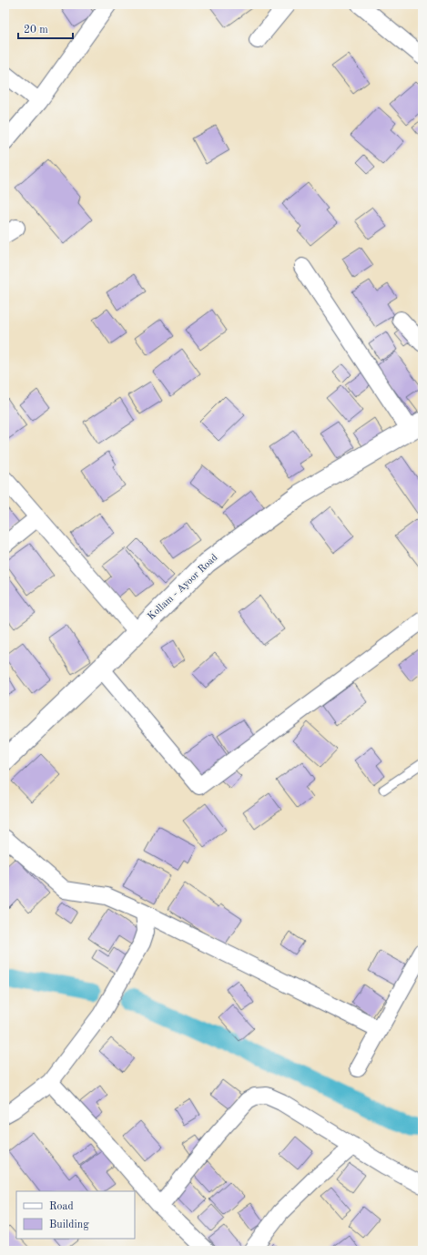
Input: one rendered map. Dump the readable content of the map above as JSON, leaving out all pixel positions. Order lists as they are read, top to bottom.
{
  "streets": {
    "main road": ["Kollam - Ayoor Road"]
  },
  "legend": ["Road", "Building"],
  "scale_bar": "20 m"
}
